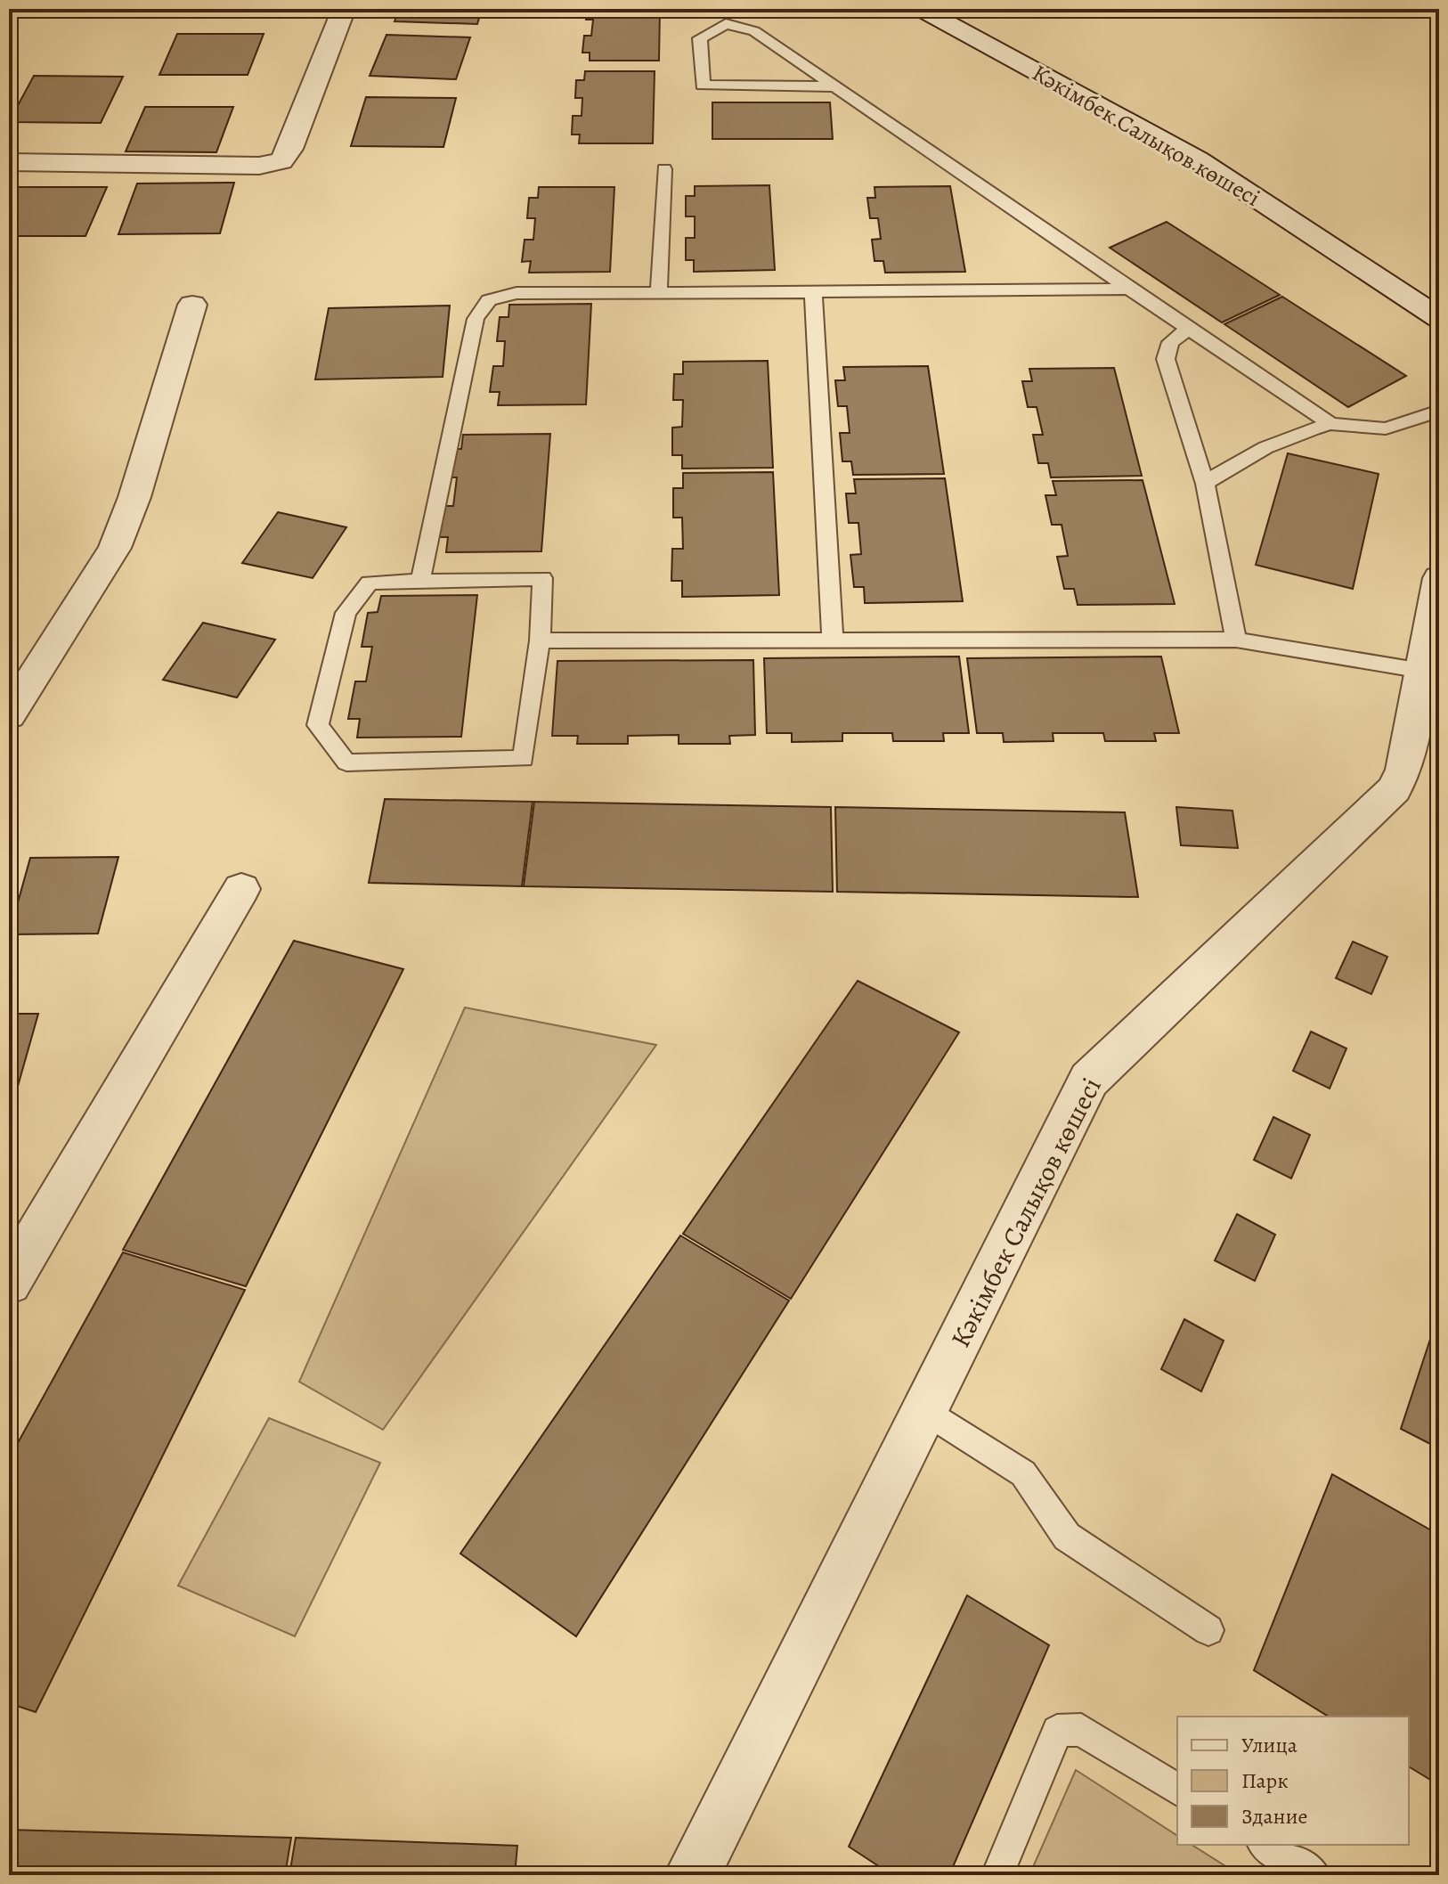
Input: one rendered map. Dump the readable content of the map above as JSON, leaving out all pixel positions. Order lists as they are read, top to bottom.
{
  "streets": {
    "street": ["Кәкімбек Салықов көшесі"]
  },
  "legend": ["Улица", "Парк", "Здание"]
}
